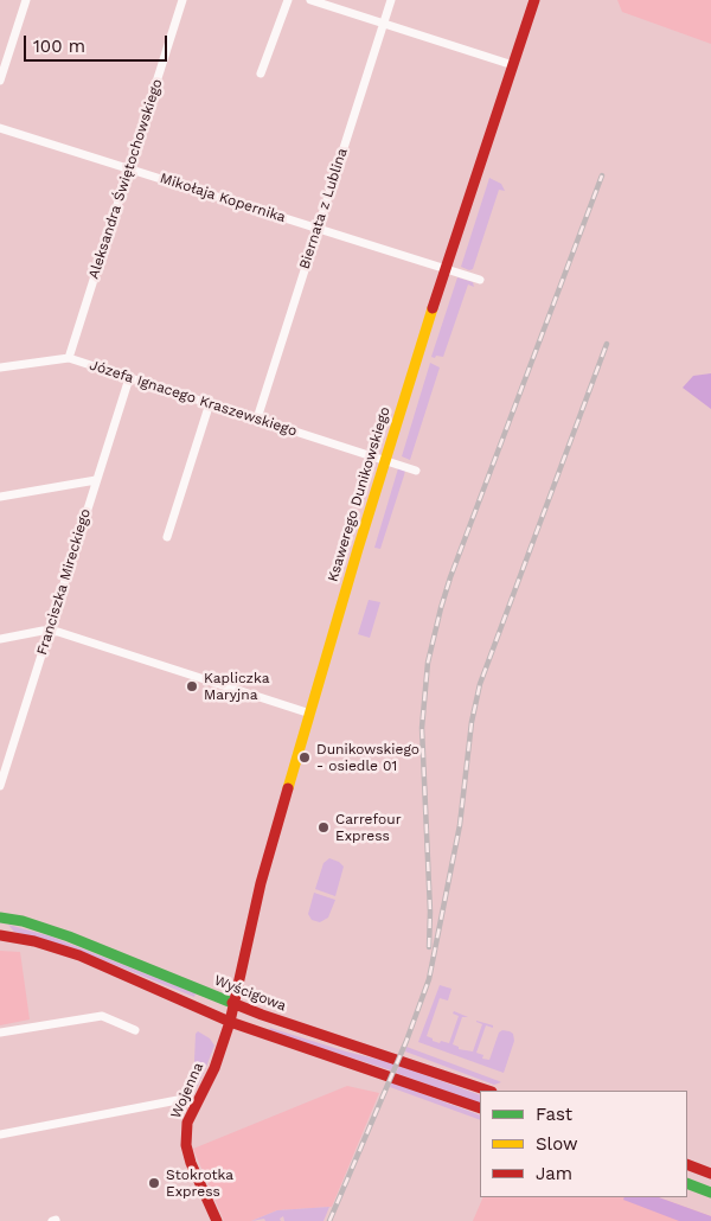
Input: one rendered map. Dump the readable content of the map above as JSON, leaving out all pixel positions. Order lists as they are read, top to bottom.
{
  "streets": {
    "street": [
      "Aleksandra Świętochowskiego",
      "Mikołaja Kopernika",
      "Biernata z Lublina",
      "Józefa Ignacego Kraszewskiego",
      "Ksawerego Dunikowskiego",
      "Franciszka Mireckiego",
      "Wyścigowa",
      "Wojenna"
    ]
  },
  "crossings": [
    ["Aleksandra Świętochowskiego", "Mikołaja Kopernika"],
    ["Aleksandra Świętochowskiego", "Józefa Ignacego Kraszewskiego"],
    ["Mikołaja Kopernika", "Biernata z Lublina"],
    ["Mikołaja Kopernika", "Ksawerego Dunikowskiego"],
    ["Biernata z Lublina", "Józefa Ignacego Kraszewskiego"],
    ["Józefa Ignacego Kraszewskiego", "Ksawerego Dunikowskiego"],
    ["Józefa Ignacego Kraszewskiego", "Franciszka Mireckiego"],
    ["Ksawerego Dunikowskiego", "Wyścigowa"],
    ["Ksawerego Dunikowskiego", "Wojenna"],
    ["Wyścigowa", "Wojenna"]
  ],
  "places": [
    "Kapliczka Maryjna",
    "Dunikowskiego - osiedle 01",
    "Carrefour Express",
    "Stokrotka Express"
  ],
  "legend": ["Fast", "Slow", "Jam"],
  "scale_bar": "100 m"
}
